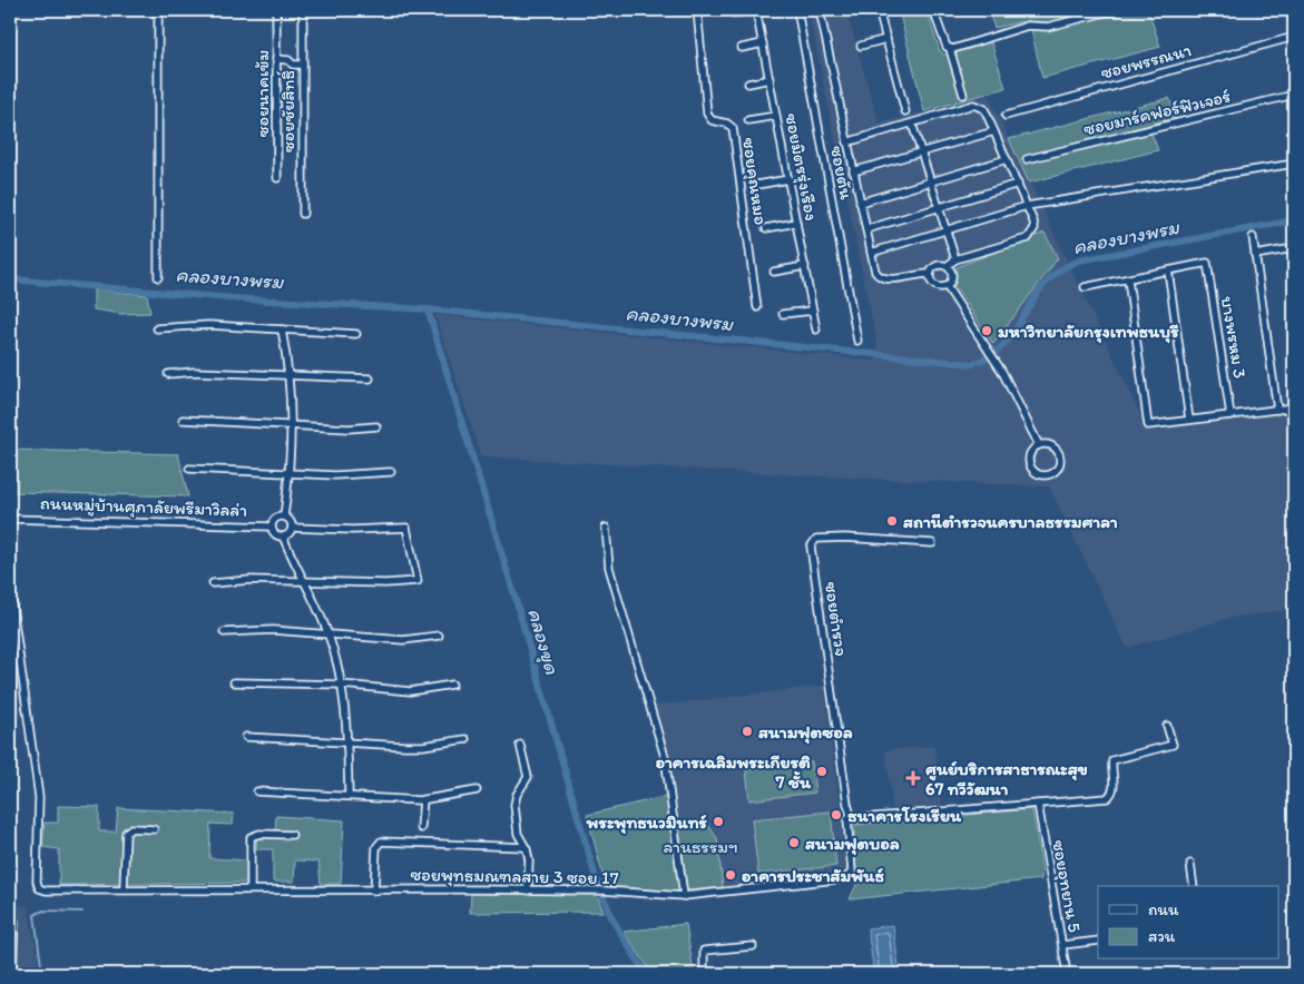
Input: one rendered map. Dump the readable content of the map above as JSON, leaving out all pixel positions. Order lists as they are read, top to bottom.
{
  "streets": {
    "street": [
      "ซอยพรรณนา",
      "ซอยนาคเข้ม",
      "ซอยชัยสิทธิ์",
      "ซอยมาร์คฟอร์ฟิวเจอร์",
      "ซอยมิตรรุ่งเรือง",
      "ซอยตัน",
      "ซอยคุณหมอ",
      "บางพรหม 3",
      "ถนนหมู่บ้านศุภาลัยพรีมาวิลล่า",
      "ซอยตำรวจ",
      "ซอยพุทธมณฑลสาย 3 ซอย 17",
      "ซอยอุทยาน 5"
    ]
  },
  "crossings": [
    ["ซอยตำรวจ", "ซอยพุทธมณฑลสาย 3 ซอย 17"]
  ],
  "water": ["คลองบางพรม", "คลองขุด"],
  "parks": ["ลานธรรมฯ"],
  "places": {
    "other": [
      "มหาวิทยาลัยกรุงเทพธนบุรี",
      "สถานีตำรวจนครบาลธรรมศาลา",
      "สนามฟุตซอล",
      "อาคารเฉลิมพระเกียรติ 7 ชั้น",
      "ธนาคารโรงเรียน",
      "พระพุทธนวมินทร์",
      "สนามฟุตบอล",
      "อาคารประชาสัมพันธ์"
    ],
    "health": ["ศูนย์บริการสาธารณะสุข 67 ทวีวัฒนา"]
  },
  "legend": ["ถนน", "สวน"]
}
